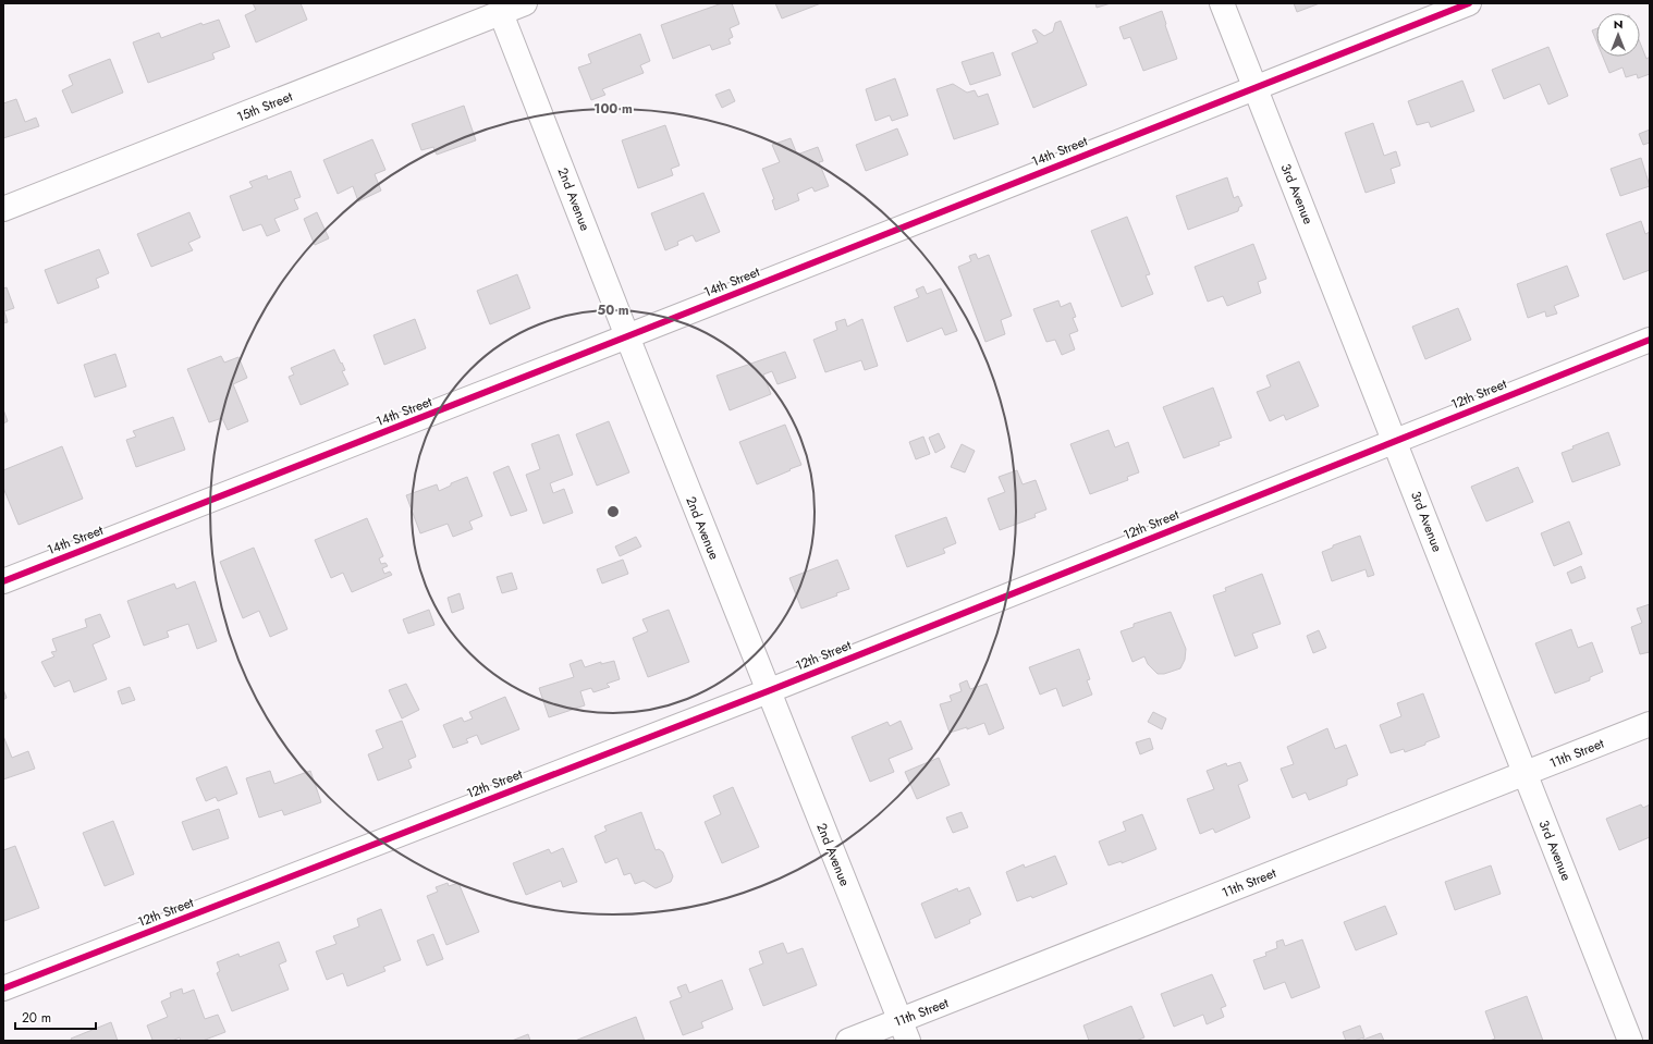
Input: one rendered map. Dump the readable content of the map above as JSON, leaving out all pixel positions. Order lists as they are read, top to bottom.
{
  "streets": {
    "street": [
      "15th Street",
      "14th Street",
      "3rd Avenue",
      "2nd Avenue",
      "12th Street",
      "11th Street"
    ]
  },
  "crossings": [
    ["15th Street", "2nd Avenue"],
    ["14th Street", "3rd Avenue"],
    ["14th Street", "2nd Avenue"],
    ["3rd Avenue", "12th Street"],
    ["3rd Avenue", "11th Street"],
    ["2nd Avenue", "12th Street"],
    ["2nd Avenue", "11th Street"]
  ],
  "scale_bar": "20 m",
  "north": "top",
  "rings": ["100 m", "50 m"]
}
